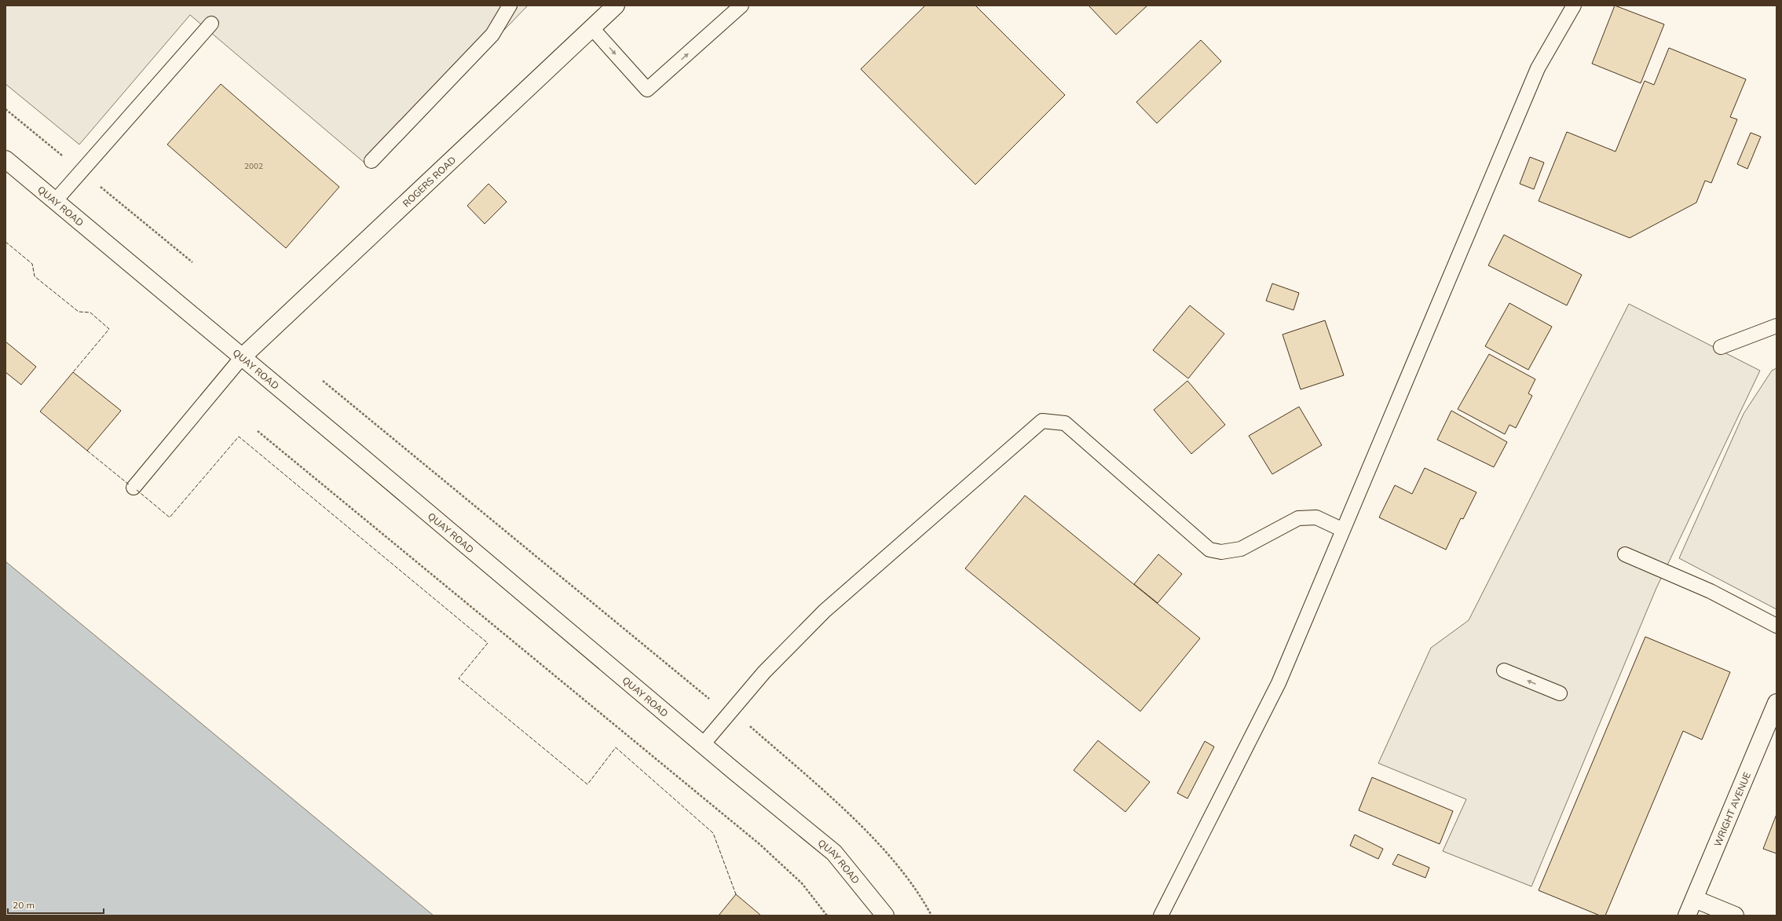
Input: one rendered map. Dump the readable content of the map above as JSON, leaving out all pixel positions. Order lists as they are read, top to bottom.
{
  "streets": {
    "main road": ["ROGERS ROAD", "QUAY ROAD", "WRIGHT AVENUE"]
  },
  "crossings": [
    ["ROGERS ROAD", "QUAY ROAD"]
  ],
  "house_numbers": ["2002"],
  "scale_bar": "20 m"
}
